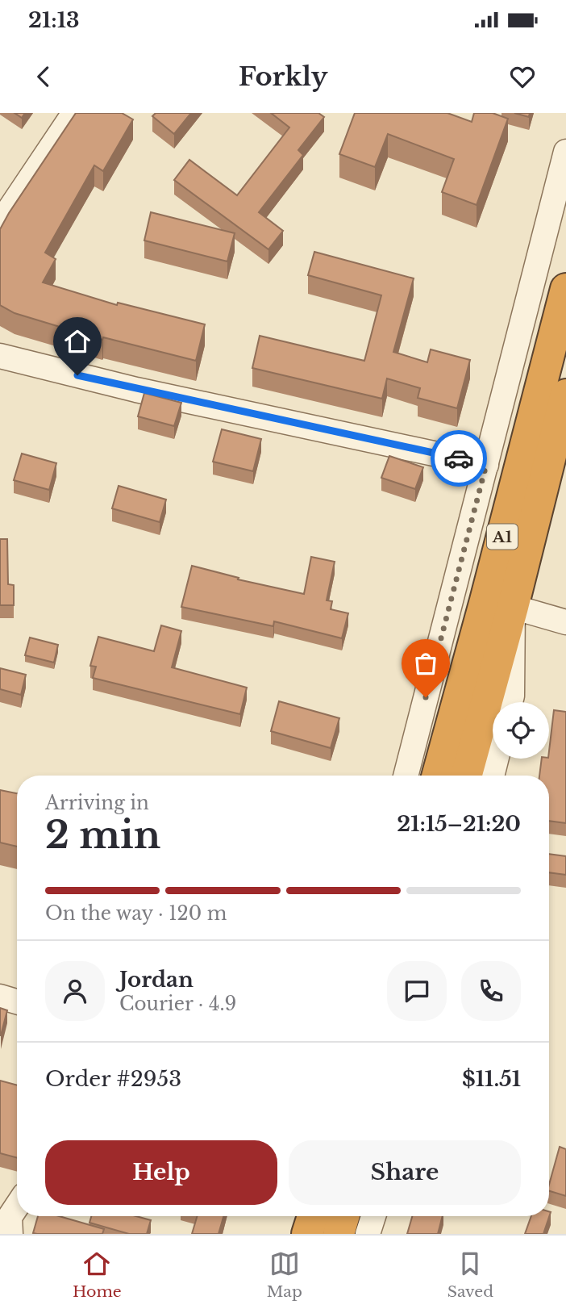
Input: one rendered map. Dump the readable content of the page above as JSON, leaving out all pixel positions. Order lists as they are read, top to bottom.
{
  "streets": {
    "highway": ["A1"]
  },
  "page": {
    "status": "21:13",
    "header": "Forkly",
    "heading": ["2 min", "Arriving in", "21:15–21:20"],
    "panel": [
      "Jordan",
      "Courier · 4.9",
      "Order #2953",
      "$11.51"
    ],
    "bar": "On the way · 120 m",
    "buttons": ["Help", "Share"],
    "tabs": ["Home", "Map", "Saved"]
  }
}
